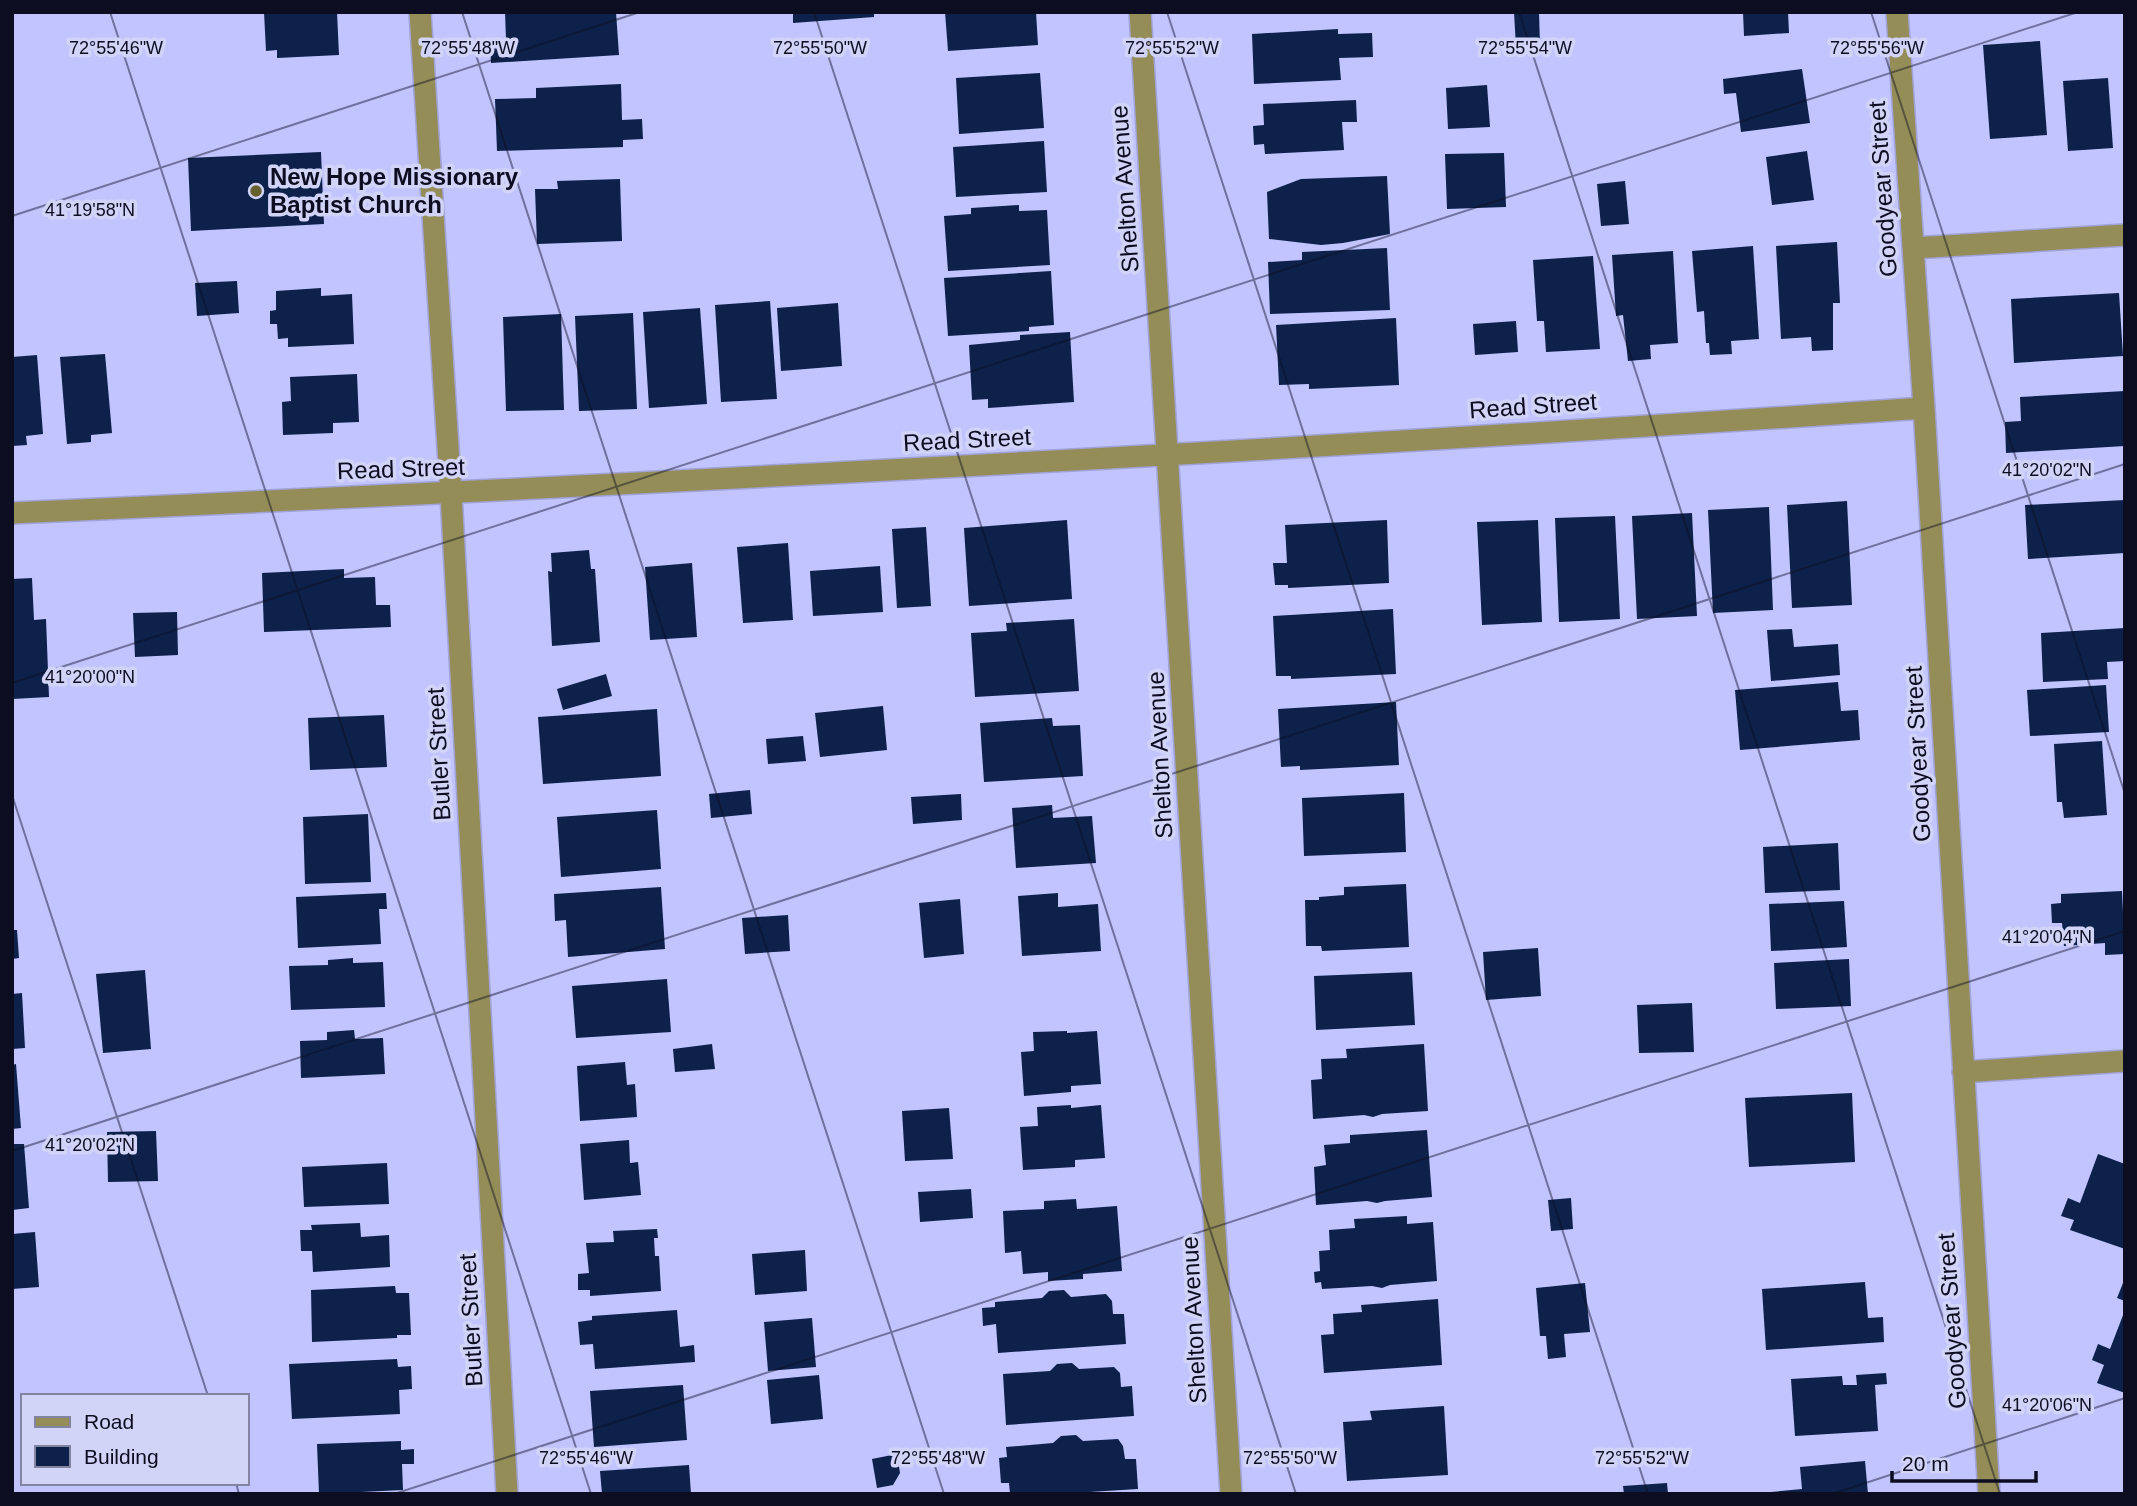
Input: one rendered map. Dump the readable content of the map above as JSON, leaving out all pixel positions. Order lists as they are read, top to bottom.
{
  "streets": {
    "street": [
      "Shelton Avenue",
      "Goodyear Street",
      "Read Street",
      "Butler Street"
    ]
  },
  "crossings": [
    ["Shelton Avenue", "Read Street"],
    ["Goodyear Street", "Read Street"],
    ["Read Street", "Butler Street"]
  ],
  "places": ["New Hope Missionary Baptist Church"],
  "legend": ["Road", "Building"],
  "scale_bar": "20 m",
  "coordinates": [
    "72°55'46\"W",
    "72°55'48\"W",
    "72°55'50\"W",
    "72°55'52\"W",
    "72°55'54\"W",
    "72°55'56\"W",
    "41°19'58\"N",
    "41°20'02\"N",
    "41°20'00\"N",
    "41°20'04\"N",
    "41°20'06\"N"
  ]
}
